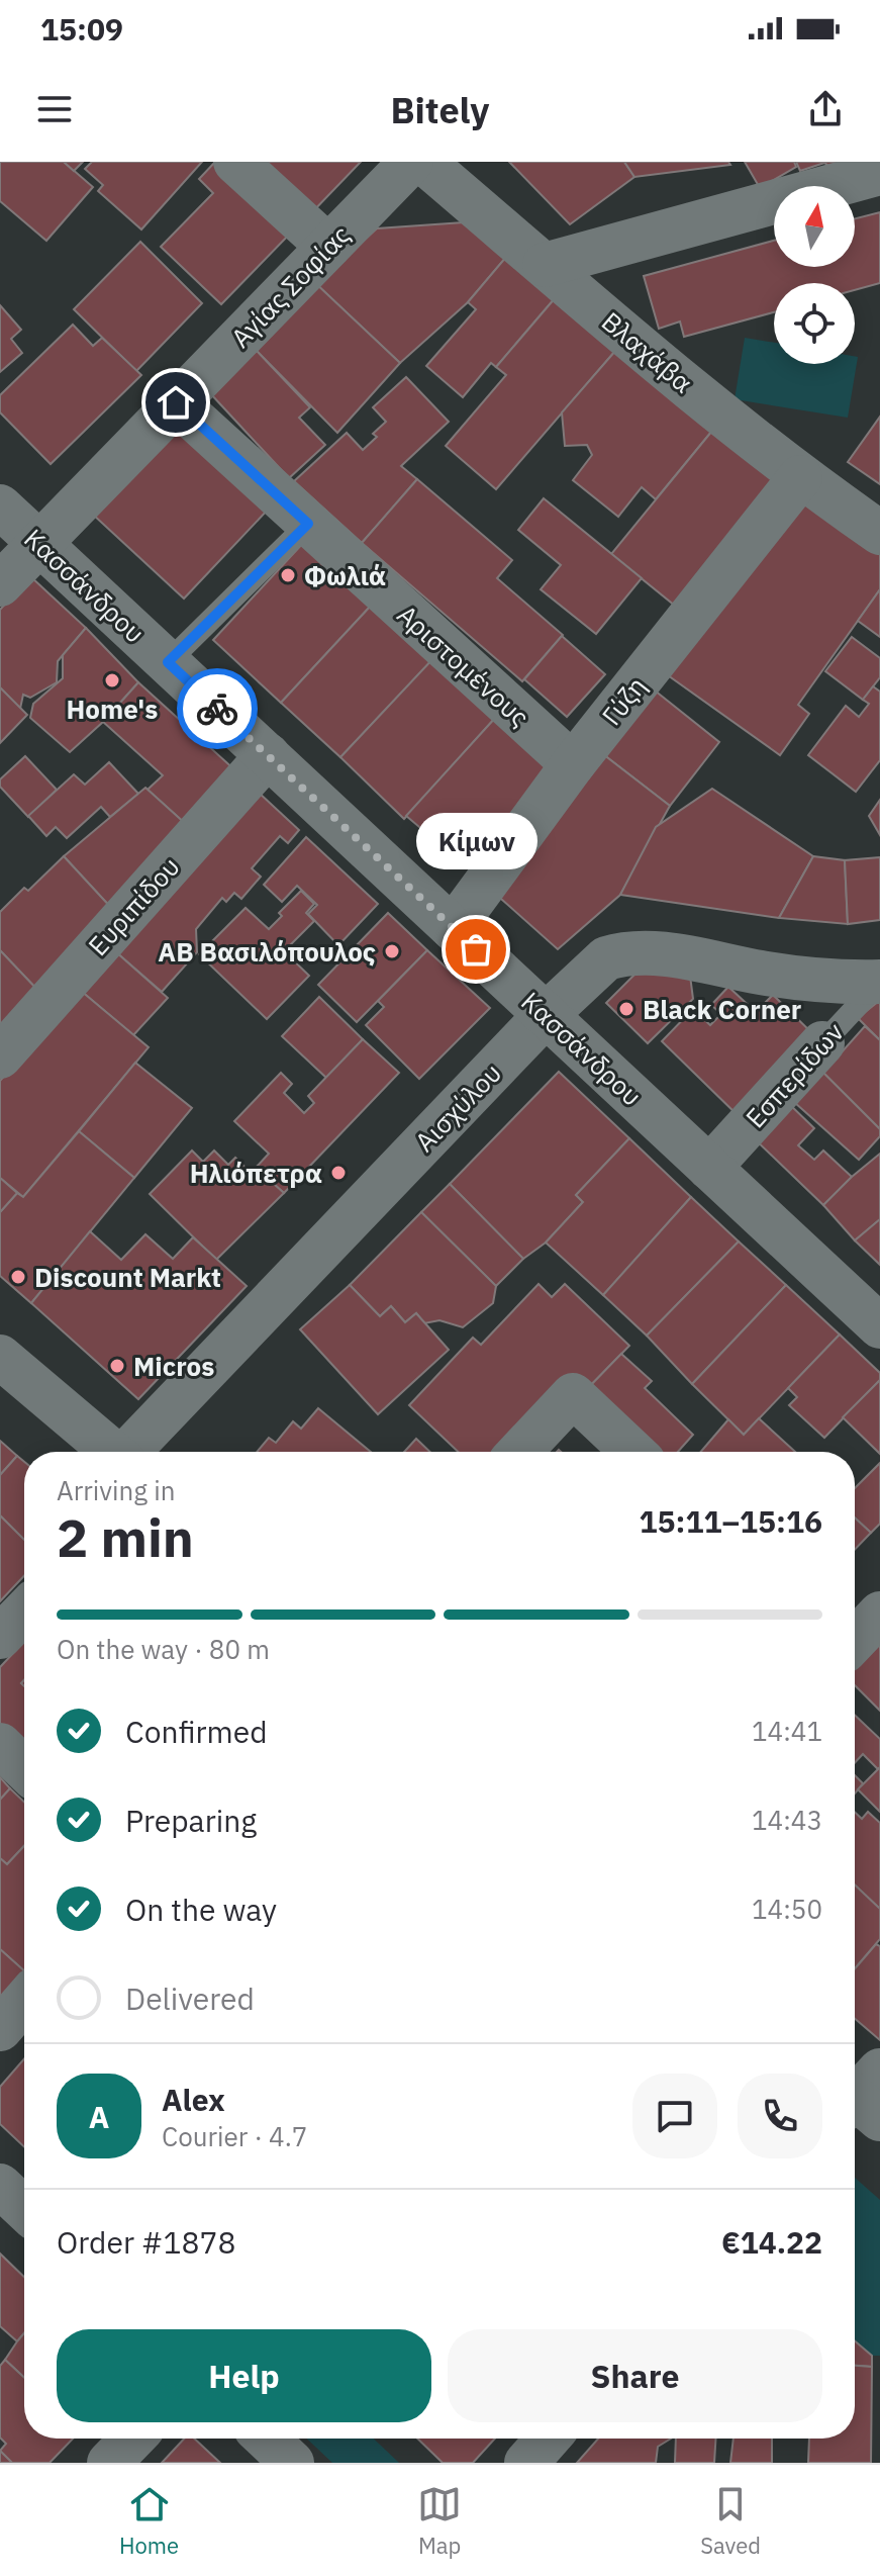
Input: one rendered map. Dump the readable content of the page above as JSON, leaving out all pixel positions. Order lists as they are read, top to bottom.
{
  "streets": {
    "street": [
      "Αγίας Σοφίας",
      "Βλαχάβα",
      "Κασσάνδρου",
      "Αριστομένους",
      "Γύζη",
      "Ευριπίδου",
      "Εσπερίδων",
      "Αισχύλου"
    ]
  },
  "crossings": [
    ["Αγίας Σοφίας", "Κασσάνδρου"],
    ["Αγίας Σοφίας", "Αριστομένους"],
    ["Βλαχάβα", "Γύζη"],
    ["Κασσάνδρου", "Γύζη"],
    ["Κασσάνδρου", "Ευριπίδου"],
    ["Κασσάνδρου", "Εσπερίδων"],
    ["Κασσάνδρου", "Αισχύλου"],
    ["Αριστομένους", "Γύζη"],
    ["Εσπερίδων", "Αισχύλου"]
  ],
  "places": [
    "Φωλιά",
    "Home's",
    "Κίμων",
    "ΑΒ Βασιλόπουλος",
    "Black Corner",
    "Ηλιόπετρα",
    "Discount Markt",
    "Micros"
  ],
  "north": "top",
  "page": {
    "status": "15:09",
    "header": "Bitely",
    "bubble": "Κίμων",
    "heading": ["2 min", "Arriving in", "15:11–15:16"],
    "panel": [
      "Alex",
      "Courier · 4.7",
      "Order #1878",
      "€14.22"
    ],
    "bar": "On the way · 80 m",
    "list": [
      ["Confirmed", "14:41"],
      ["Preparing", "14:43"],
      ["On the way", "14:50"],
      "Delivered"
    ],
    "round": "A",
    "buttons": ["Help", "Share"],
    "tabs": ["Home", "Map", "Saved"]
  }
}
